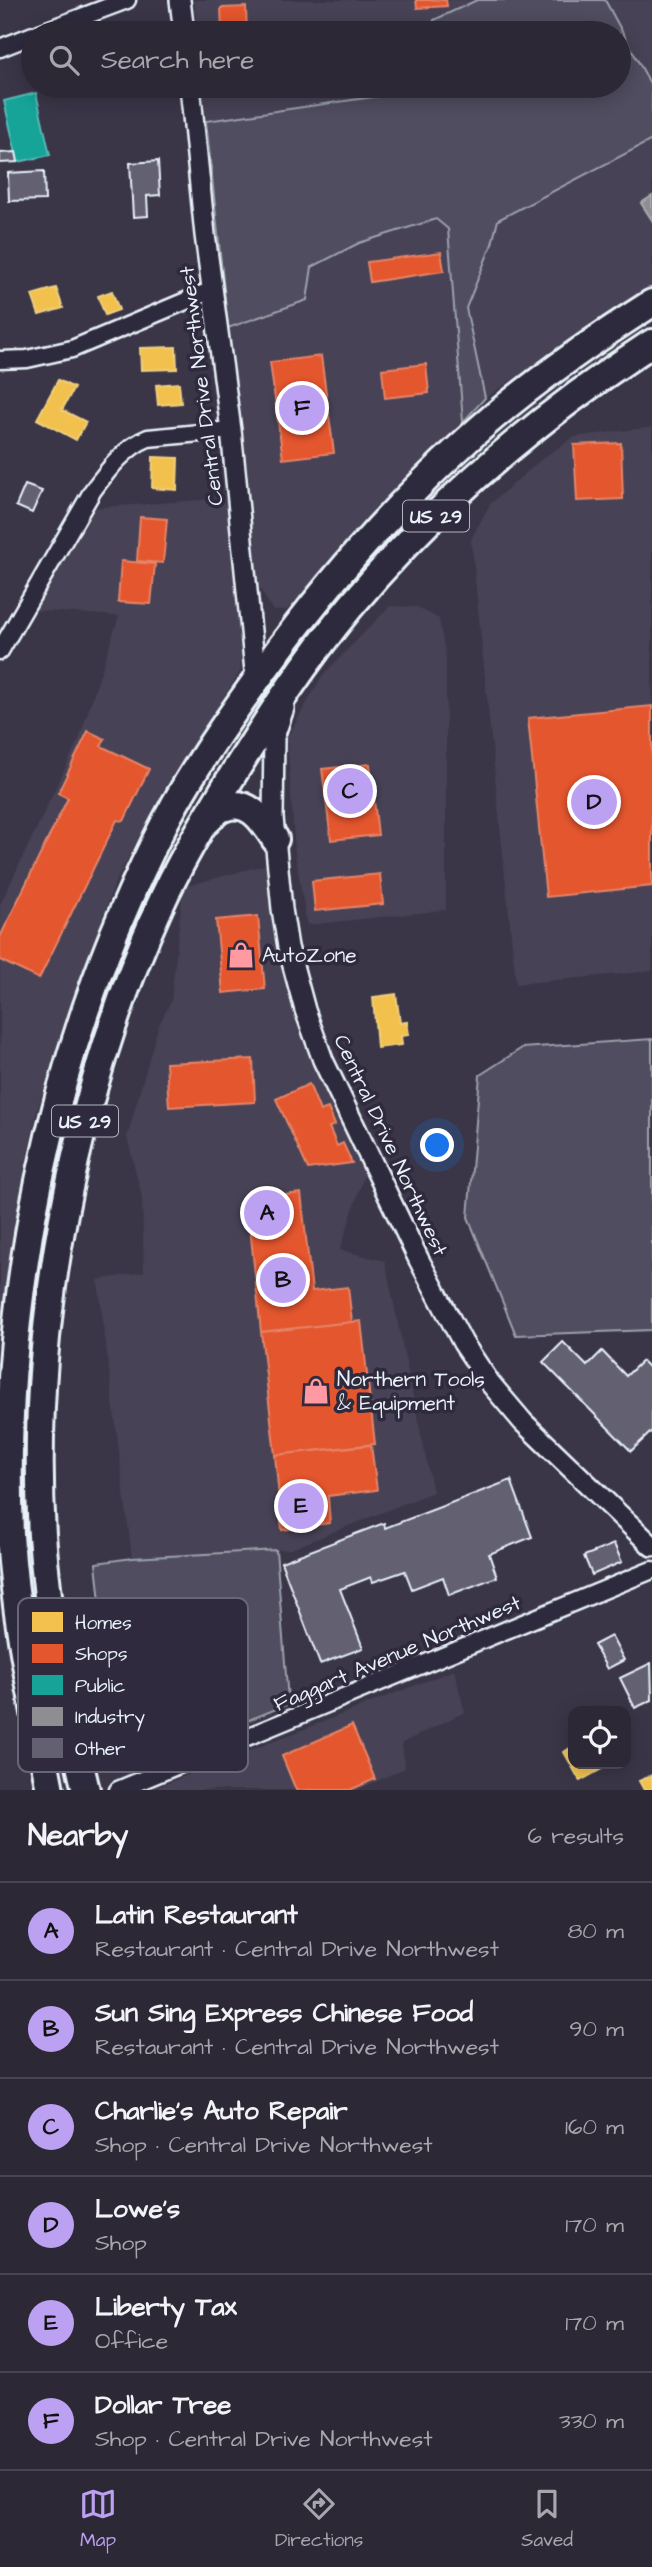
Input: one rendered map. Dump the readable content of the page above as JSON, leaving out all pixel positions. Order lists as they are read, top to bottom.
{
  "streets": {
    "highway": ["US 29"],
    "street": ["Central Drive Northwest", "Faggart Avenue Northwest"]
  },
  "crossings": [
    ["Central Drive Northwest", "US 29"]
  ],
  "places": {
    "shop": ["AutoZone", "Northern Tools & Equipment"]
  },
  "legend": [
    "Homes",
    "Shops",
    "Public",
    "Industry",
    "Other"
  ],
  "page": {
    "search": "Search here",
    "pins": [
      "F",
      "C",
      "D",
      "A",
      "B",
      "E"
    ],
    "heading": ["Nearby", "6 results"],
    "list": [
      {
        "mark": "A",
        "name": "Latin Restaurant",
        "note": "Restaurant · Central Drive Northwest",
        "value": "80 m"
      },
      {
        "mark": "B",
        "name": "Sun Sing Express Chinese Food",
        "note": "Restaurant · Central Drive Northwest",
        "value": "90 m"
      },
      {
        "mark": "C",
        "name": "Charlie's Auto Repair",
        "note": "Shop · Central Drive Northwest",
        "value": "160 m"
      },
      {
        "mark": "D",
        "name": "Lowe's",
        "note": "Shop",
        "value": "170 m"
      },
      {
        "mark": "E",
        "name": "Liberty Tax",
        "note": "Office",
        "value": "170 m"
      },
      {
        "mark": "F",
        "name": "Dollar Tree",
        "note": "Shop · Central Drive Northwest",
        "value": "330 m"
      }
    ],
    "nav": ["Map", "Directions", "Saved"]
  }
}
